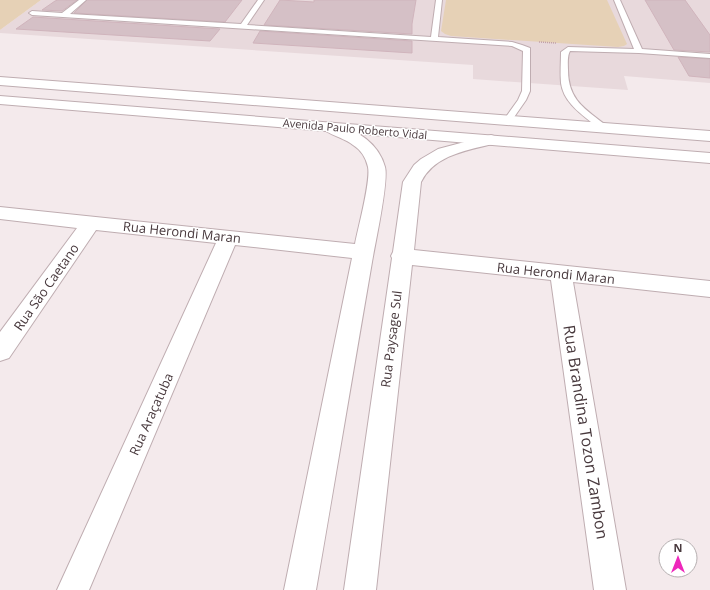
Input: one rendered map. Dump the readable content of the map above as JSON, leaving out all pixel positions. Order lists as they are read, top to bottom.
{
  "streets": {
    "street": [
      "Avenida Paulo Roberto Vidal",
      "Rua Herondi Maran",
      "Rua São Caetano",
      "Rua Paysage Sul",
      "Rua Araçatuba",
      "Rua Brandina Tozon Zambon"
    ]
  },
  "crossings": [
    ["Avenida Paulo Roberto Vidal", "Rua Paysage Sul"],
    ["Rua Herondi Maran", "Rua São Caetano"],
    ["Rua Herondi Maran", "Rua Paysage Sul"],
    ["Rua Herondi Maran", "Rua Araçatuba"],
    ["Rua Herondi Maran", "Rua Brandina Tozon Zambon"]
  ],
  "north": "top"
}
